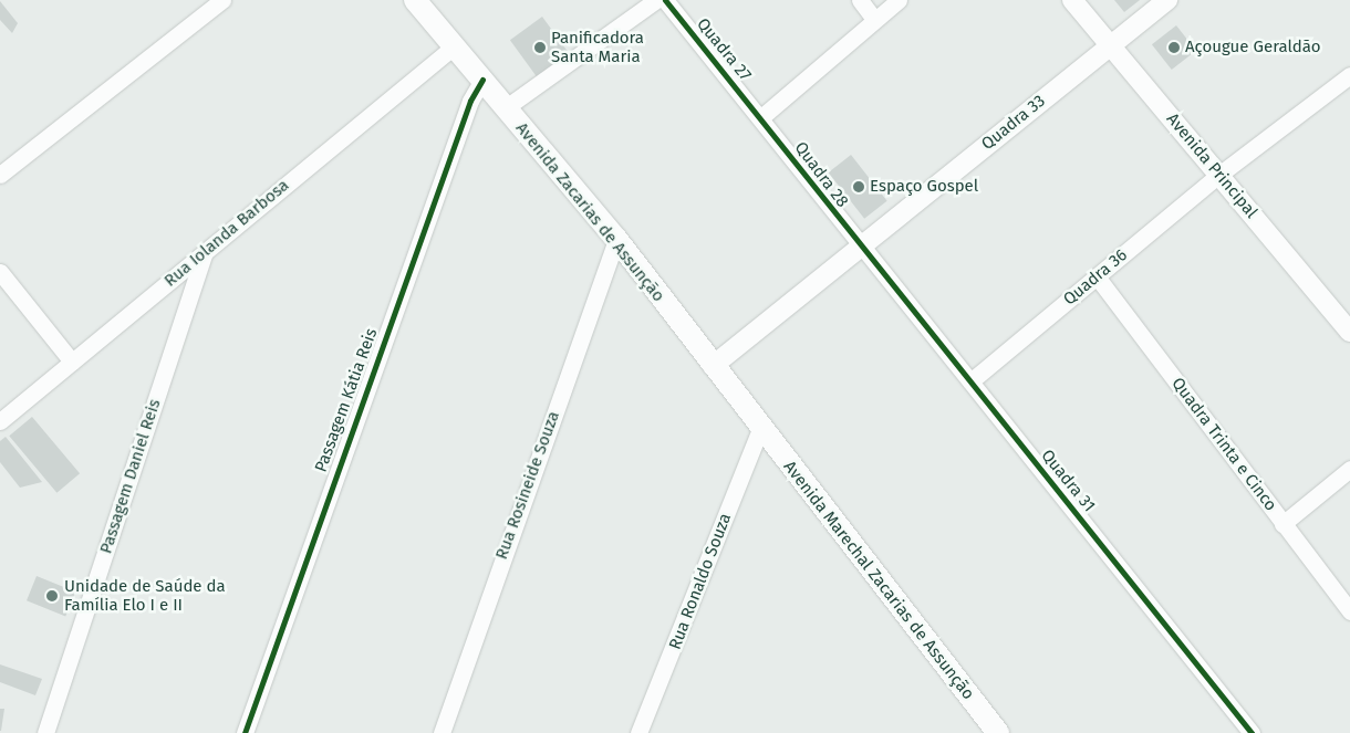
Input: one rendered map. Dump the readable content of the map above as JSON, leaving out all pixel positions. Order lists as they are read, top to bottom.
{
  "streets": {
    "main road": ["Avenida Zacarias de Assunção", "Avenida Marechal Zacarias de Assunção"],
    "street": [
      "Quadra 27",
      "Quadra 33",
      "Avenida Principal",
      "Quadra 28",
      "Rua Iolanda Barbosa",
      "Quadra 36",
      "Passagem Kátia Reis",
      "Quadra Trinta e Cinco",
      "Passagem Daniel Reis",
      "Quadra 31",
      "Rua Rosineide Souza",
      "Rua Ronaldo Souza"
    ]
  },
  "crossings": [
    ["Quadra 27", "Quadra 28"],
    ["Quadra 33", "Avenida Principal"],
    ["Quadra 33", "Quadra 28"],
    ["Quadra 33", "Quadra 31"],
    ["Avenida Principal", "Quadra 36"],
    ["Quadra 28", "Quadra 31"],
    ["Avenida Zacarias de Assunção", "Rua Iolanda Barbosa"],
    ["Avenida Zacarias de Assunção", "Passagem Kátia Reis"],
    ["Avenida Zacarias de Assunção", "Rua Rosineide Souza"],
    ["Avenida Zacarias de Assunção", "Avenida Marechal Zacarias de Assunção"],
    ["Avenida Zacarias de Assunção", "Rua Ronaldo Souza"],
    ["Rua Iolanda Barbosa", "Passagem Daniel Reis"],
    ["Quadra 36", "Quadra Trinta e Cinco"],
    ["Quadra 36", "Quadra 31"],
    ["Avenida Marechal Zacarias de Assunção", "Rua Ronaldo Souza"]
  ],
  "places": [
    "Panificadora Santa Maria",
    "Açougue Geraldão",
    "Espaço Gospel",
    "Unidade de Saúde da Família Elo I e II"
  ]
}
